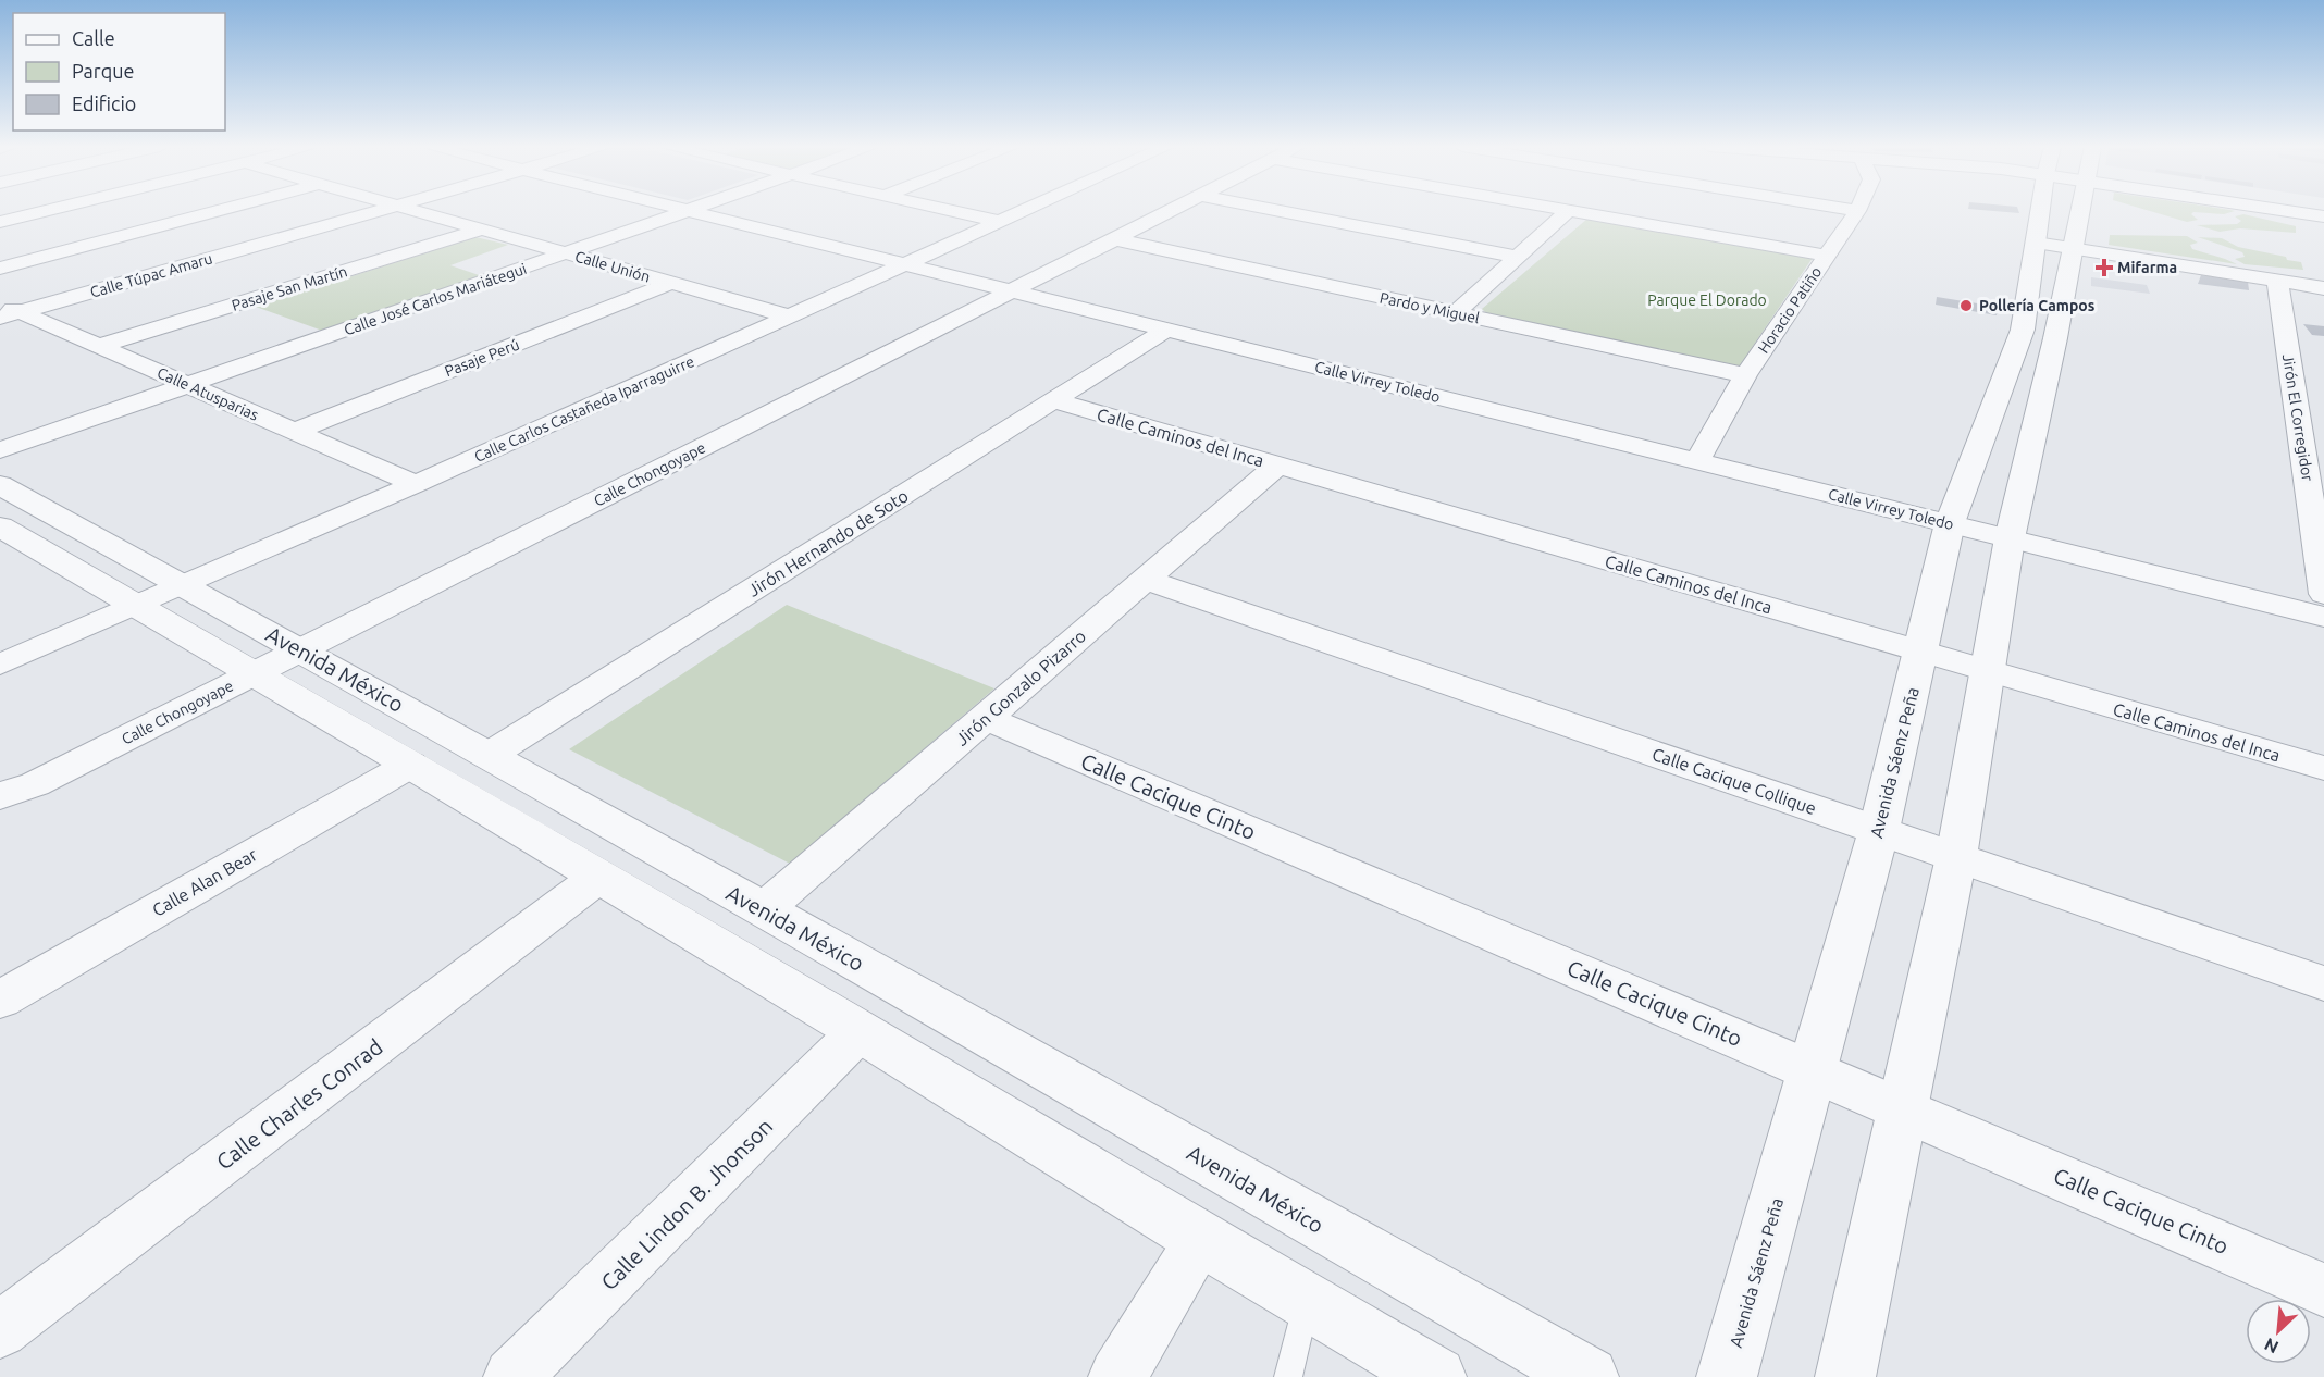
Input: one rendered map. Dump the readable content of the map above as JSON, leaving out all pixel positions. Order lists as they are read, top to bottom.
{
  "streets": {
    "street": [
      "Calle Unión",
      "Calle Túpac Amaru",
      "Pasaje San Martín",
      "Calle José Carlos Mariátegui",
      "Pardo y Miguel",
      "Horacio Patiño",
      "Pasaje Perú",
      "Calle Virrey Toledo",
      "Calle Atusparias",
      "Calle Carlos Castañeda Iparraguirre",
      "Jirón El Corregidor",
      "Calle Caminos del Inca",
      "Calle Chongoyape",
      "Jirón Hernando de Soto",
      "Avenida México",
      "Jirón Gonzalo Pizarro",
      "Avenida Sáenz Peña",
      "Calle Cacique Collique",
      "Calle Cacique Cinto",
      "Calle Alan Bear",
      "Calle Charles Conrad",
      "Calle Lindon B. Jhonson"
    ]
  },
  "crossings": [
    ["Calle Unión", "Pasaje San Martín"],
    ["Calle Unión", "Calle José Carlos Mariátegui"],
    ["Calle Unión", "Pasaje Perú"],
    ["Calle Unión", "Calle Carlos Castañeda Iparraguirre"],
    ["Calle Túpac Amaru", "Calle Atusparias"],
    ["Pasaje San Martín", "Calle Atusparias"],
    ["Calle José Carlos Mariátegui", "Calle Virrey Toledo"],
    ["Calle José Carlos Mariátegui", "Calle Atusparias"],
    ["Pardo y Miguel", "Horacio Patiño"],
    ["Pardo y Miguel", "Calle Chongoyape"],
    ["Horacio Patiño", "Calle Virrey Toledo"],
    ["Pasaje Perú", "Calle Atusparias"],
    ["Calle Virrey Toledo", "Calle Carlos Castañeda Iparraguirre"],
    ["Calle Virrey Toledo", "Calle Chongoyape"],
    ["Calle Virrey Toledo", "Jirón Hernando de Soto"],
    ["Calle Virrey Toledo", "Avenida Sáenz Peña"],
    ["Calle Atusparias", "Calle Carlos Castañeda Iparraguirre"],
    ["Calle Carlos Castañeda Iparraguirre", "Avenida México"],
    ["Calle Caminos del Inca", "Jirón Hernando de Soto"],
    ["Calle Caminos del Inca", "Jirón Gonzalo Pizarro"],
    ["Calle Caminos del Inca", "Avenida Sáenz Peña"],
    ["Calle Chongoyape", "Avenida México"],
    ["Jirón Hernando de Soto", "Avenida México"],
    ["Avenida México", "Jirón Gonzalo Pizarro"],
    ["Jirón Gonzalo Pizarro", "Calle Cacique Collique"],
    ["Jirón Gonzalo Pizarro", "Calle Cacique Cinto"],
    ["Avenida Sáenz Peña", "Calle Cacique Collique"],
    ["Avenida Sáenz Peña", "Calle Cacique Cinto"]
  ],
  "parks": ["Parque El Dorado"],
  "places": {
    "health": ["Mifarma"],
    "other": ["Pollería Campos"]
  },
  "legend": ["Calle", "Parque", "Edificio"],
  "north": "bottom left"
}
